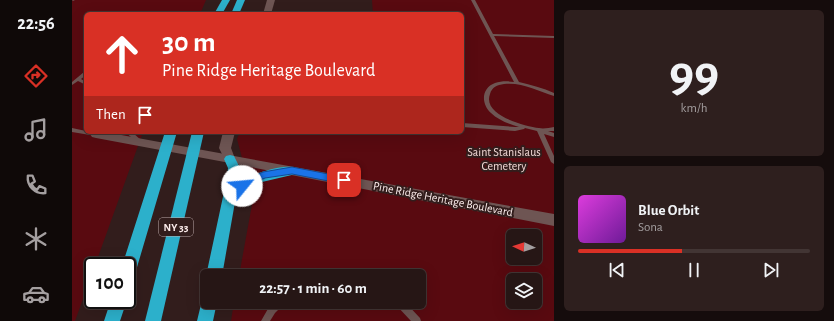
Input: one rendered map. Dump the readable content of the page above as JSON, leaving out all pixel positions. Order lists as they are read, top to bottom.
{
  "streets": {
    "highway": ["NY 33"],
    "street": ["Pine Ridge Heritage Boulevard"]
  },
  "parks": ["Saint Stanislaus Cemetery"],
  "north": "left",
  "page": {
    "tabs": "22:56",
    "tile": ["99", "km/h"],
    "turn": ["30 m", "Pine Ridge Heritage Boulevard"],
    "then": "Then",
    "song": ["Blue Orbit", "Sona"],
    "limit": "100",
    "trip": "22:57 · 1 min · 60 m"
  }
}
